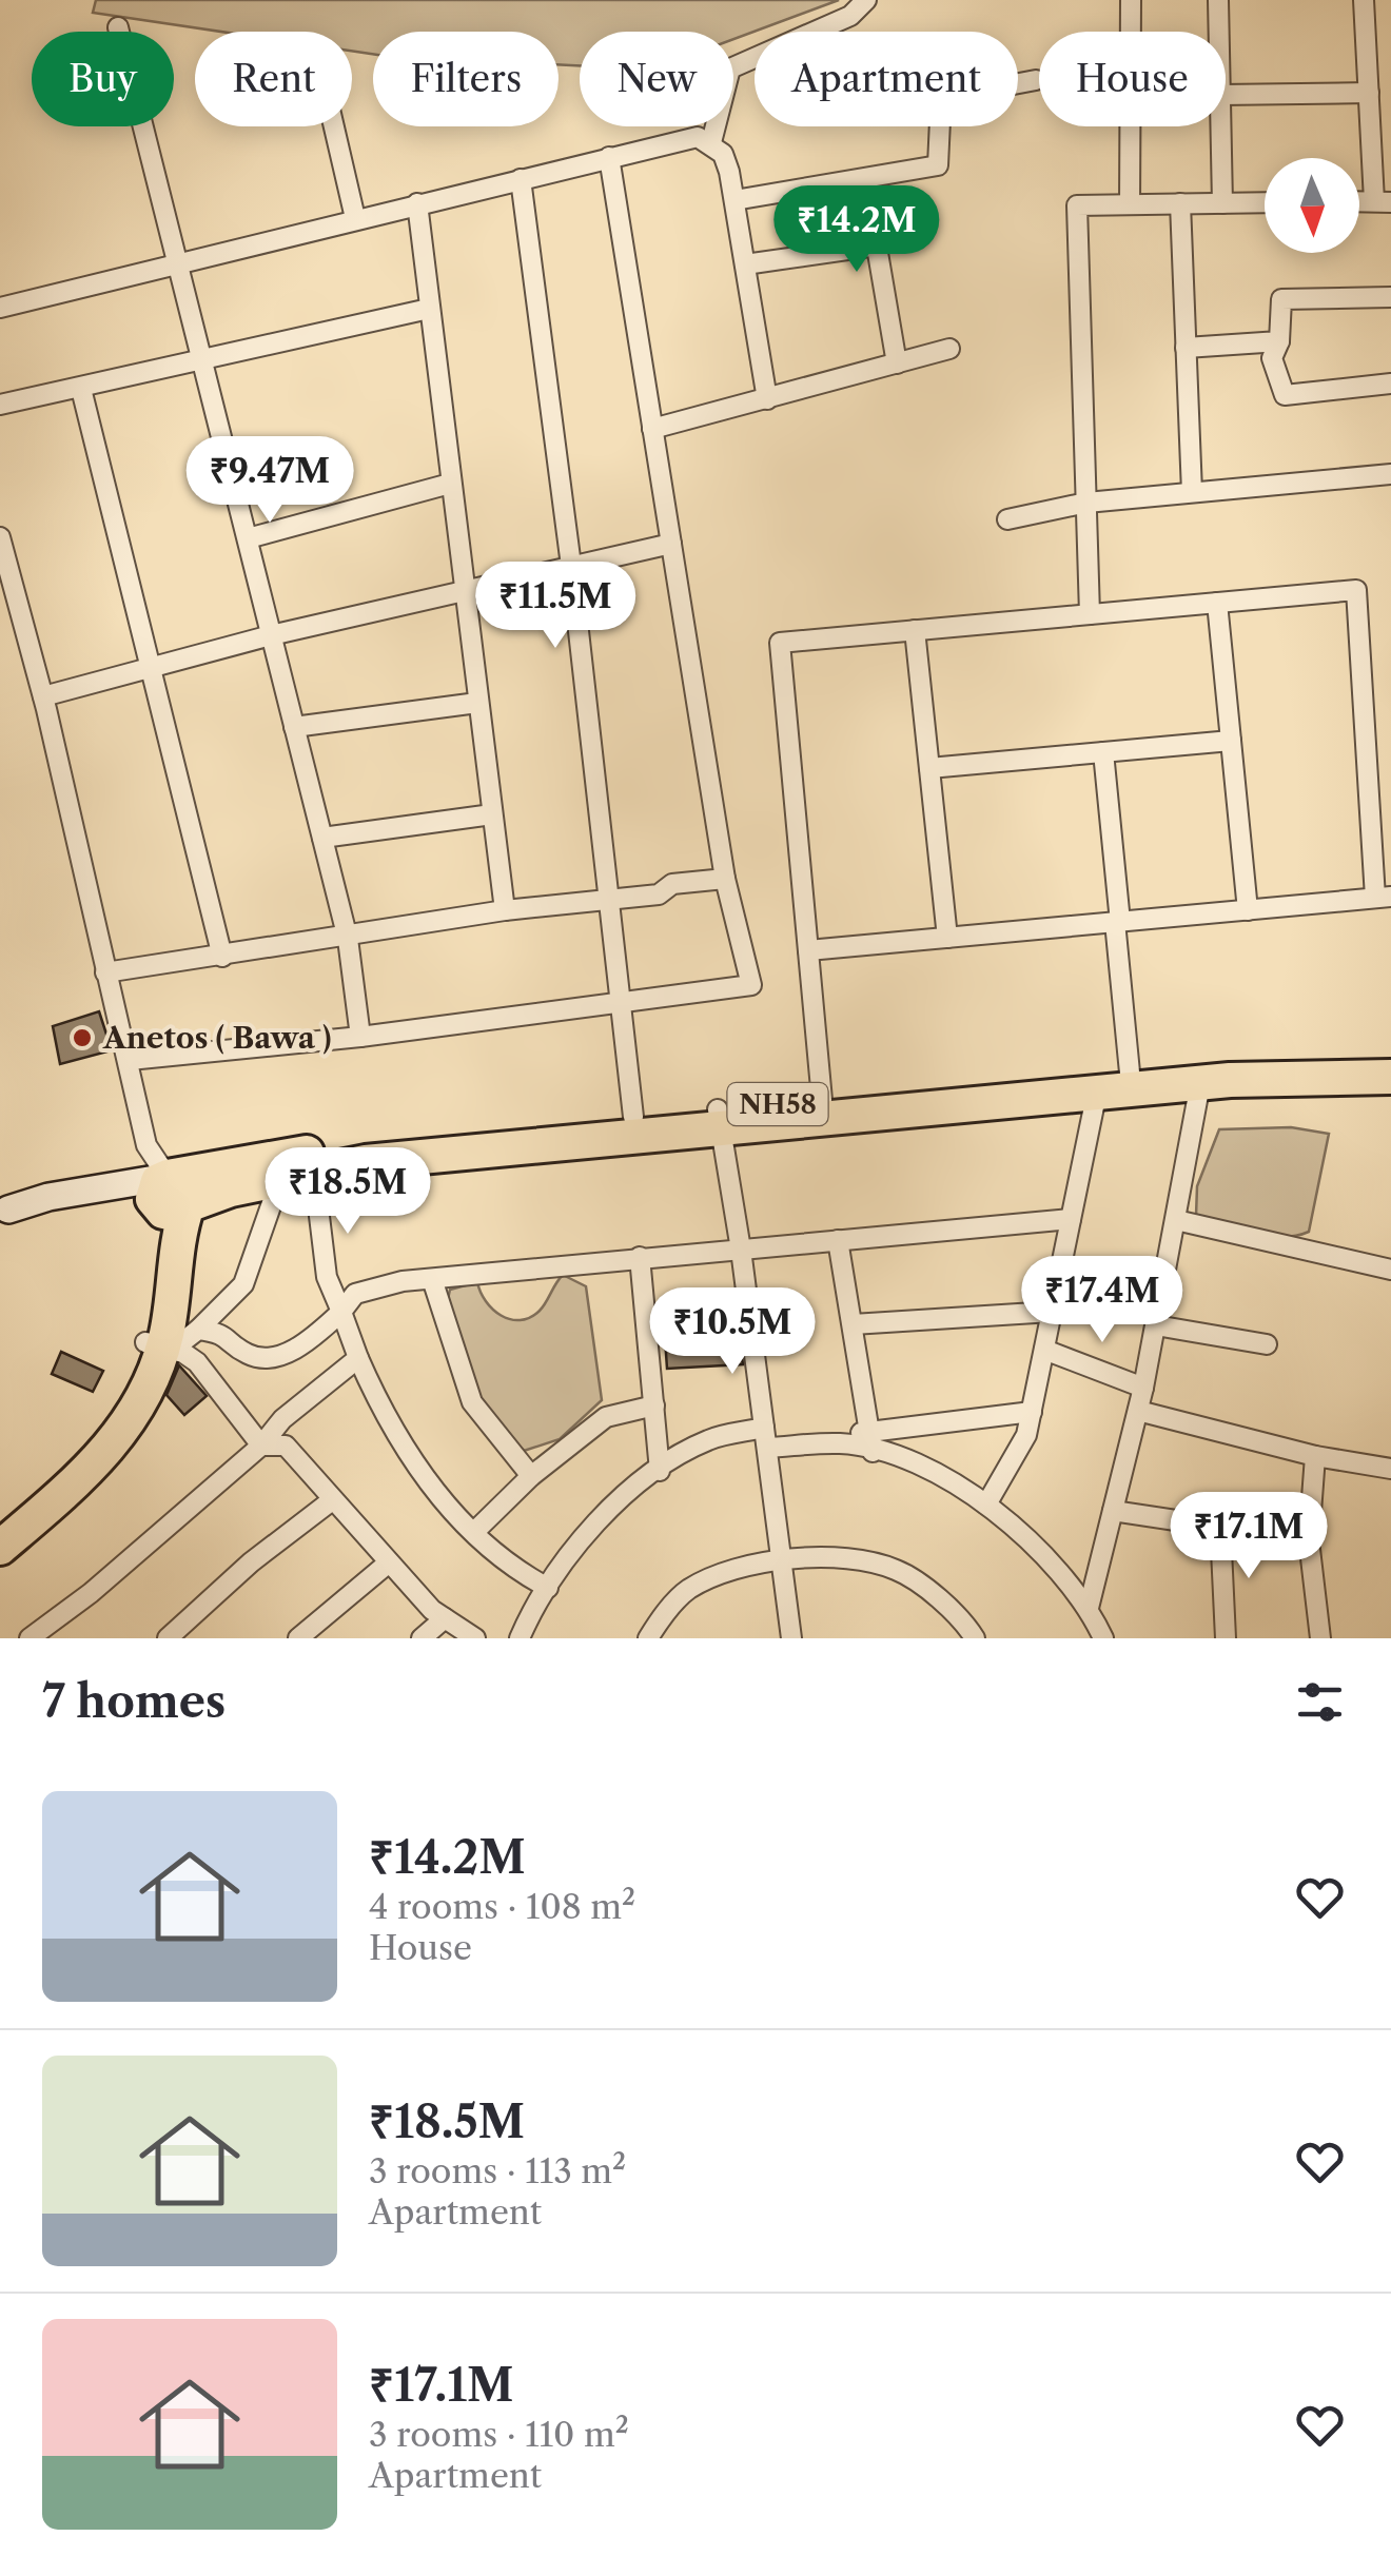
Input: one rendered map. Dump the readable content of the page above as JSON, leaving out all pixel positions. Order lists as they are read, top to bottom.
{
  "streets": {
    "highway": ["NH58"]
  },
  "places": ["Anetos ( Bawa )"],
  "north": "bottom",
  "page": {
    "chip": [
      "Buy",
      "Rent",
      "Filters",
      "New",
      "Apartment",
      "House"
    ],
    "price": [
      "₹14.2M",
      "₹9.47M",
      "₹11.5M",
      "₹18.5M",
      "₹17.4M",
      "₹10.5M",
      "₹17.1M"
    ],
    "heading": "7 homes",
    "list": [
      {
        "name": "₹14.2M",
        "note": "4 rooms · 108 m² · House"
      },
      {
        "name": "₹18.5M",
        "note": "3 rooms · 113 m² · Apartment"
      },
      {
        "name": "₹17.1M",
        "note": "3 rooms · 110 m² · Apartment"
      }
    ]
  }
}
